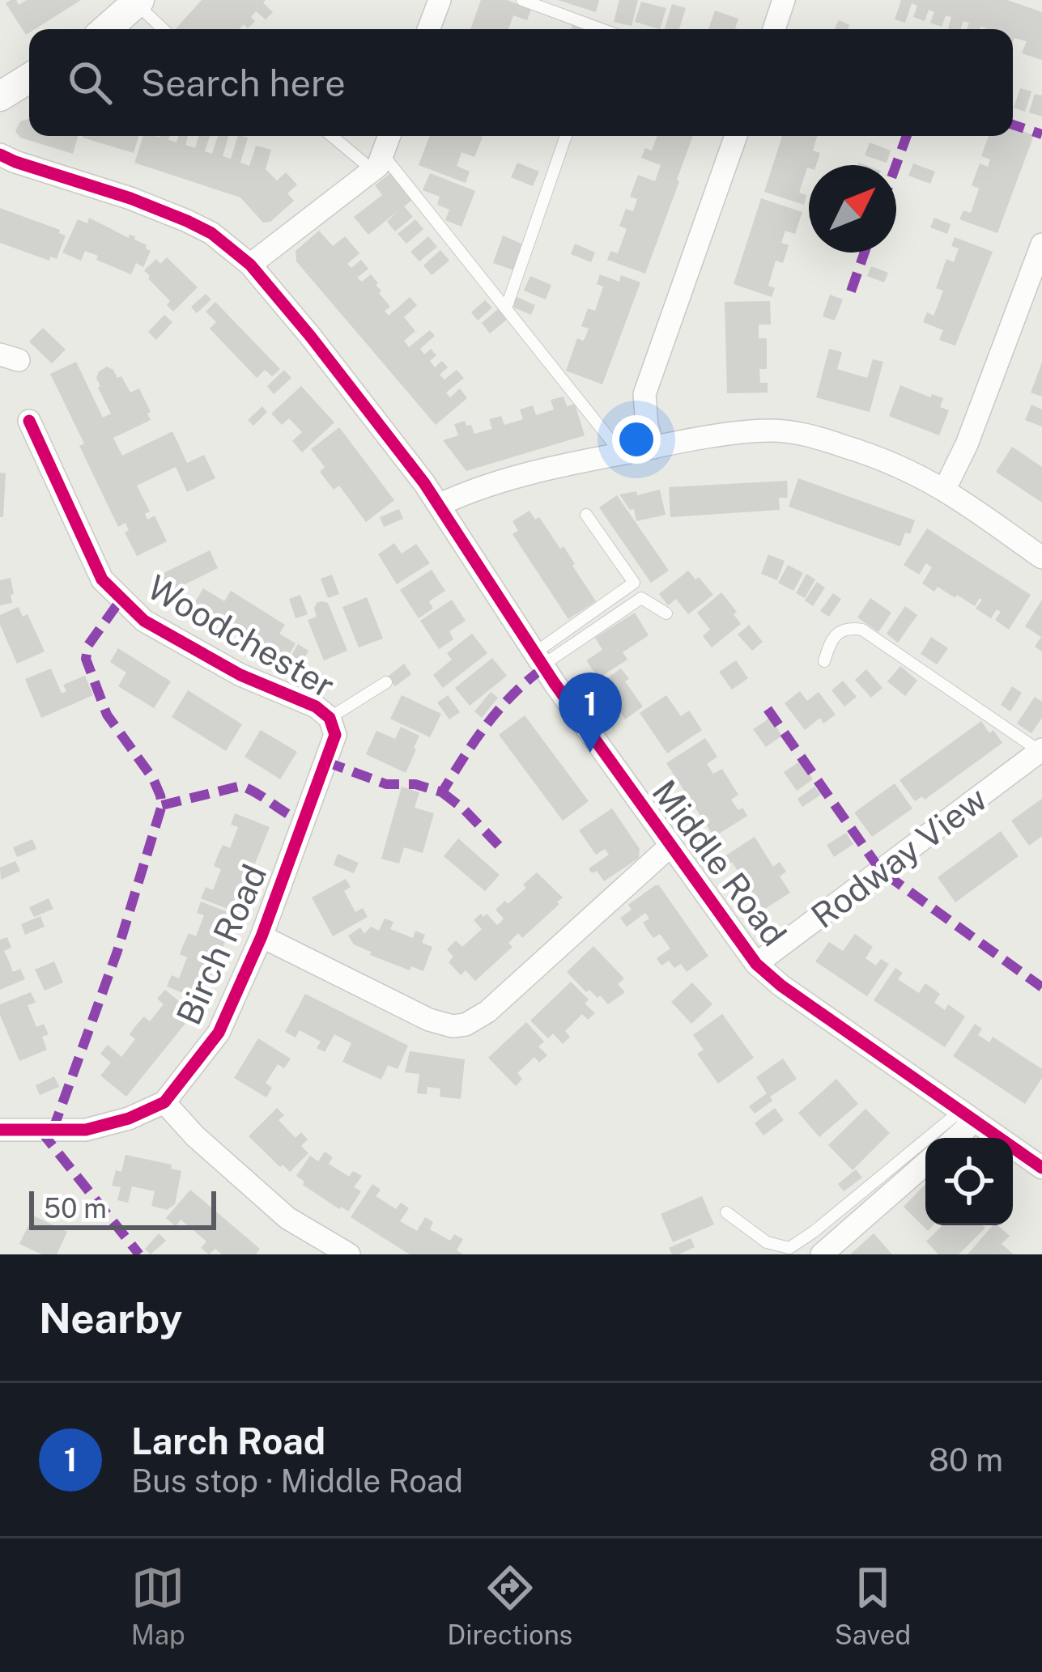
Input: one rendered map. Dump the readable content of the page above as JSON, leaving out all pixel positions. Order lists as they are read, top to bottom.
{
  "streets": {
    "street": [
      "Woodchester",
      "Rodway View",
      "Middle Road",
      "Birch Road"
    ]
  },
  "crossings": [
    ["Woodchester", "Birch Road"],
    ["Rodway View", "Middle Road"]
  ],
  "scale_bar": "50 m",
  "north": "top right",
  "page": {
    "search": "Search here",
    "pins": "1",
    "scale": "50 m",
    "heading": "Nearby",
    "list": [
      {
        "mark": "1",
        "name": "Larch Road",
        "note": "Bus stop · Middle Road",
        "value": "80 m"
      }
    ],
    "nav": ["Map", "Directions", "Saved"]
  }
}
